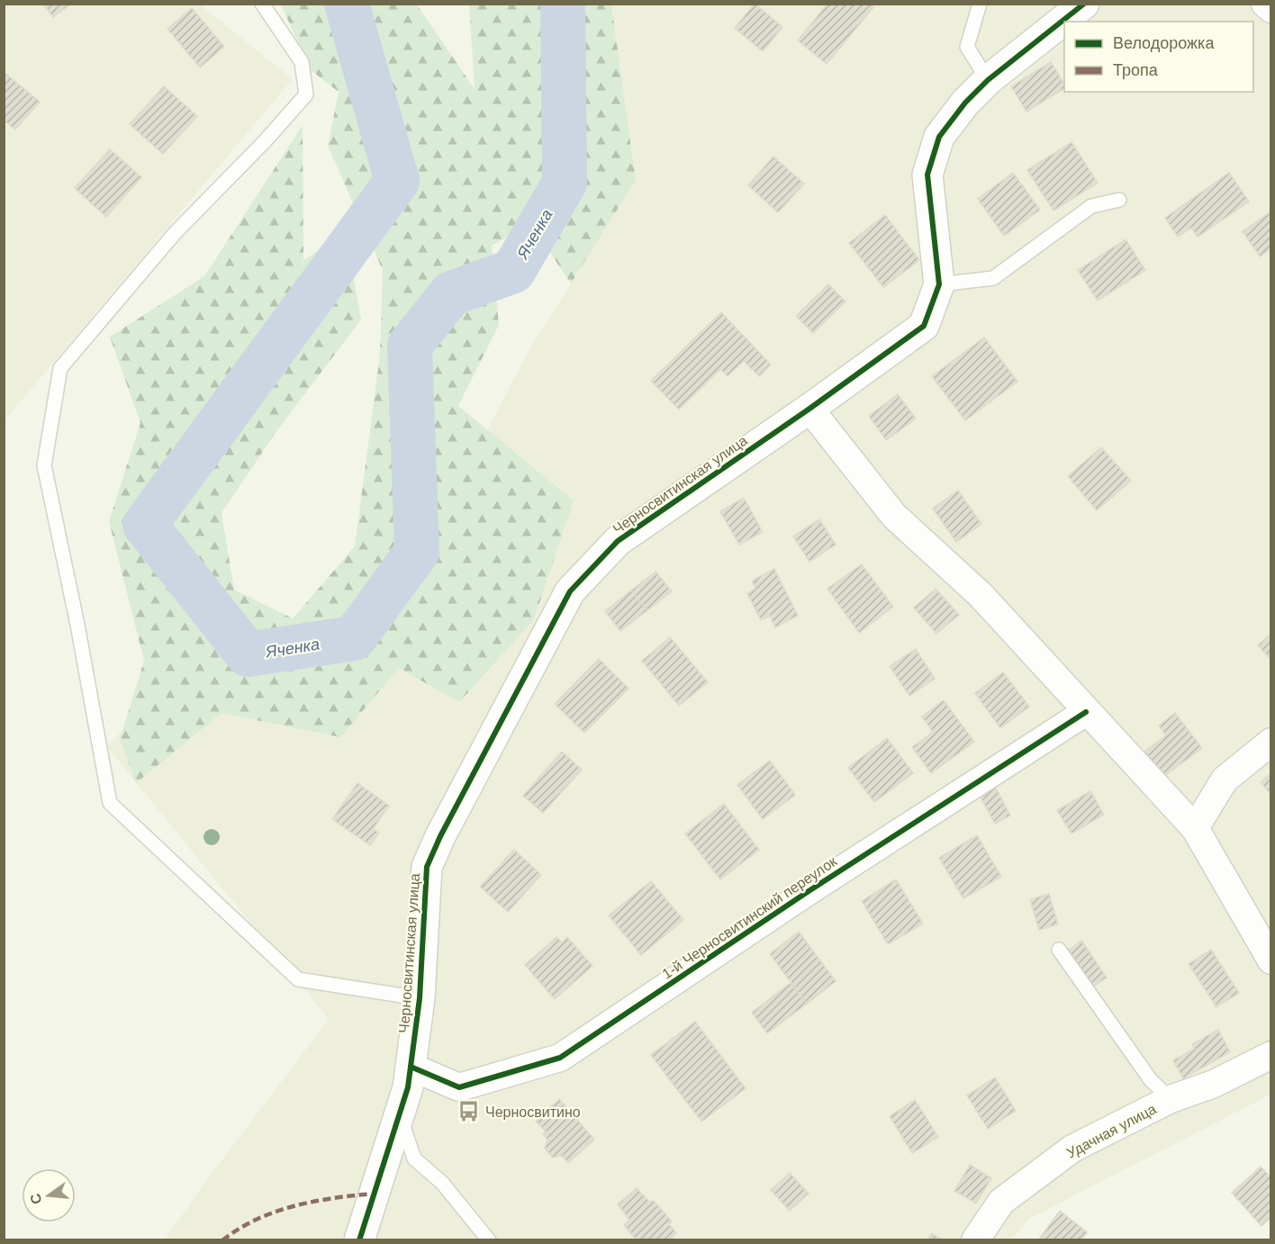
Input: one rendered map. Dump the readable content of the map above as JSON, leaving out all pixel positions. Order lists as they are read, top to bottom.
{
  "streets": {
    "street": ["Черносвитинская улица", "1-й Черносвитинский переулок", "Удачная улица"]
  },
  "crossings": [
    ["Черносвитинская улица", "1-й Черносвитинский переулок"]
  ],
  "water": ["Яченка"],
  "places": {
    "bus stop": ["Черносвитино"]
  },
  "legend": ["Велодорожка", "Тропа"],
  "north": "left"
}
